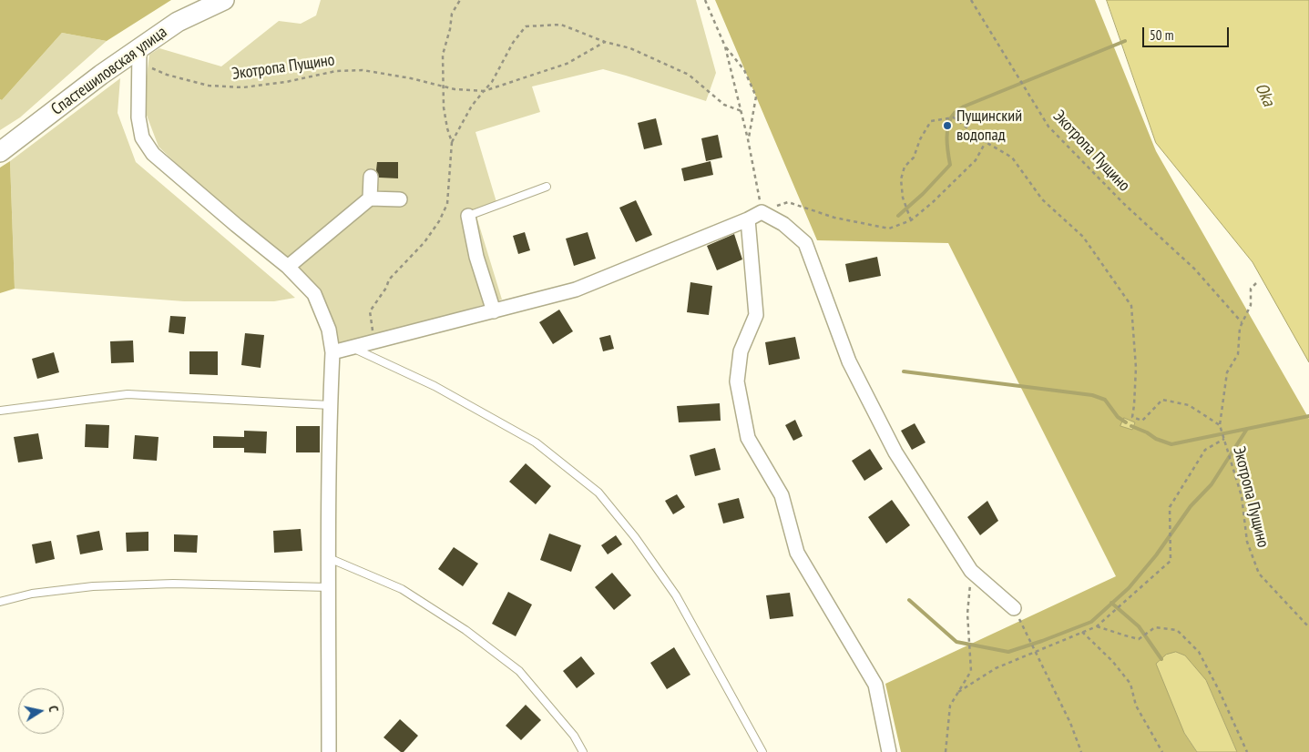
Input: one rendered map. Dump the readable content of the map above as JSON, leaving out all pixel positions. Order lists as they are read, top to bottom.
{
  "streets": {
    "street": ["Спастешиловская улица"],
    "path": ["Экотропа Пущино"]
  },
  "water": ["Oka"],
  "places": ["Пущинский водопад"],
  "scale_bar": "50 m",
  "north": "right"
}
